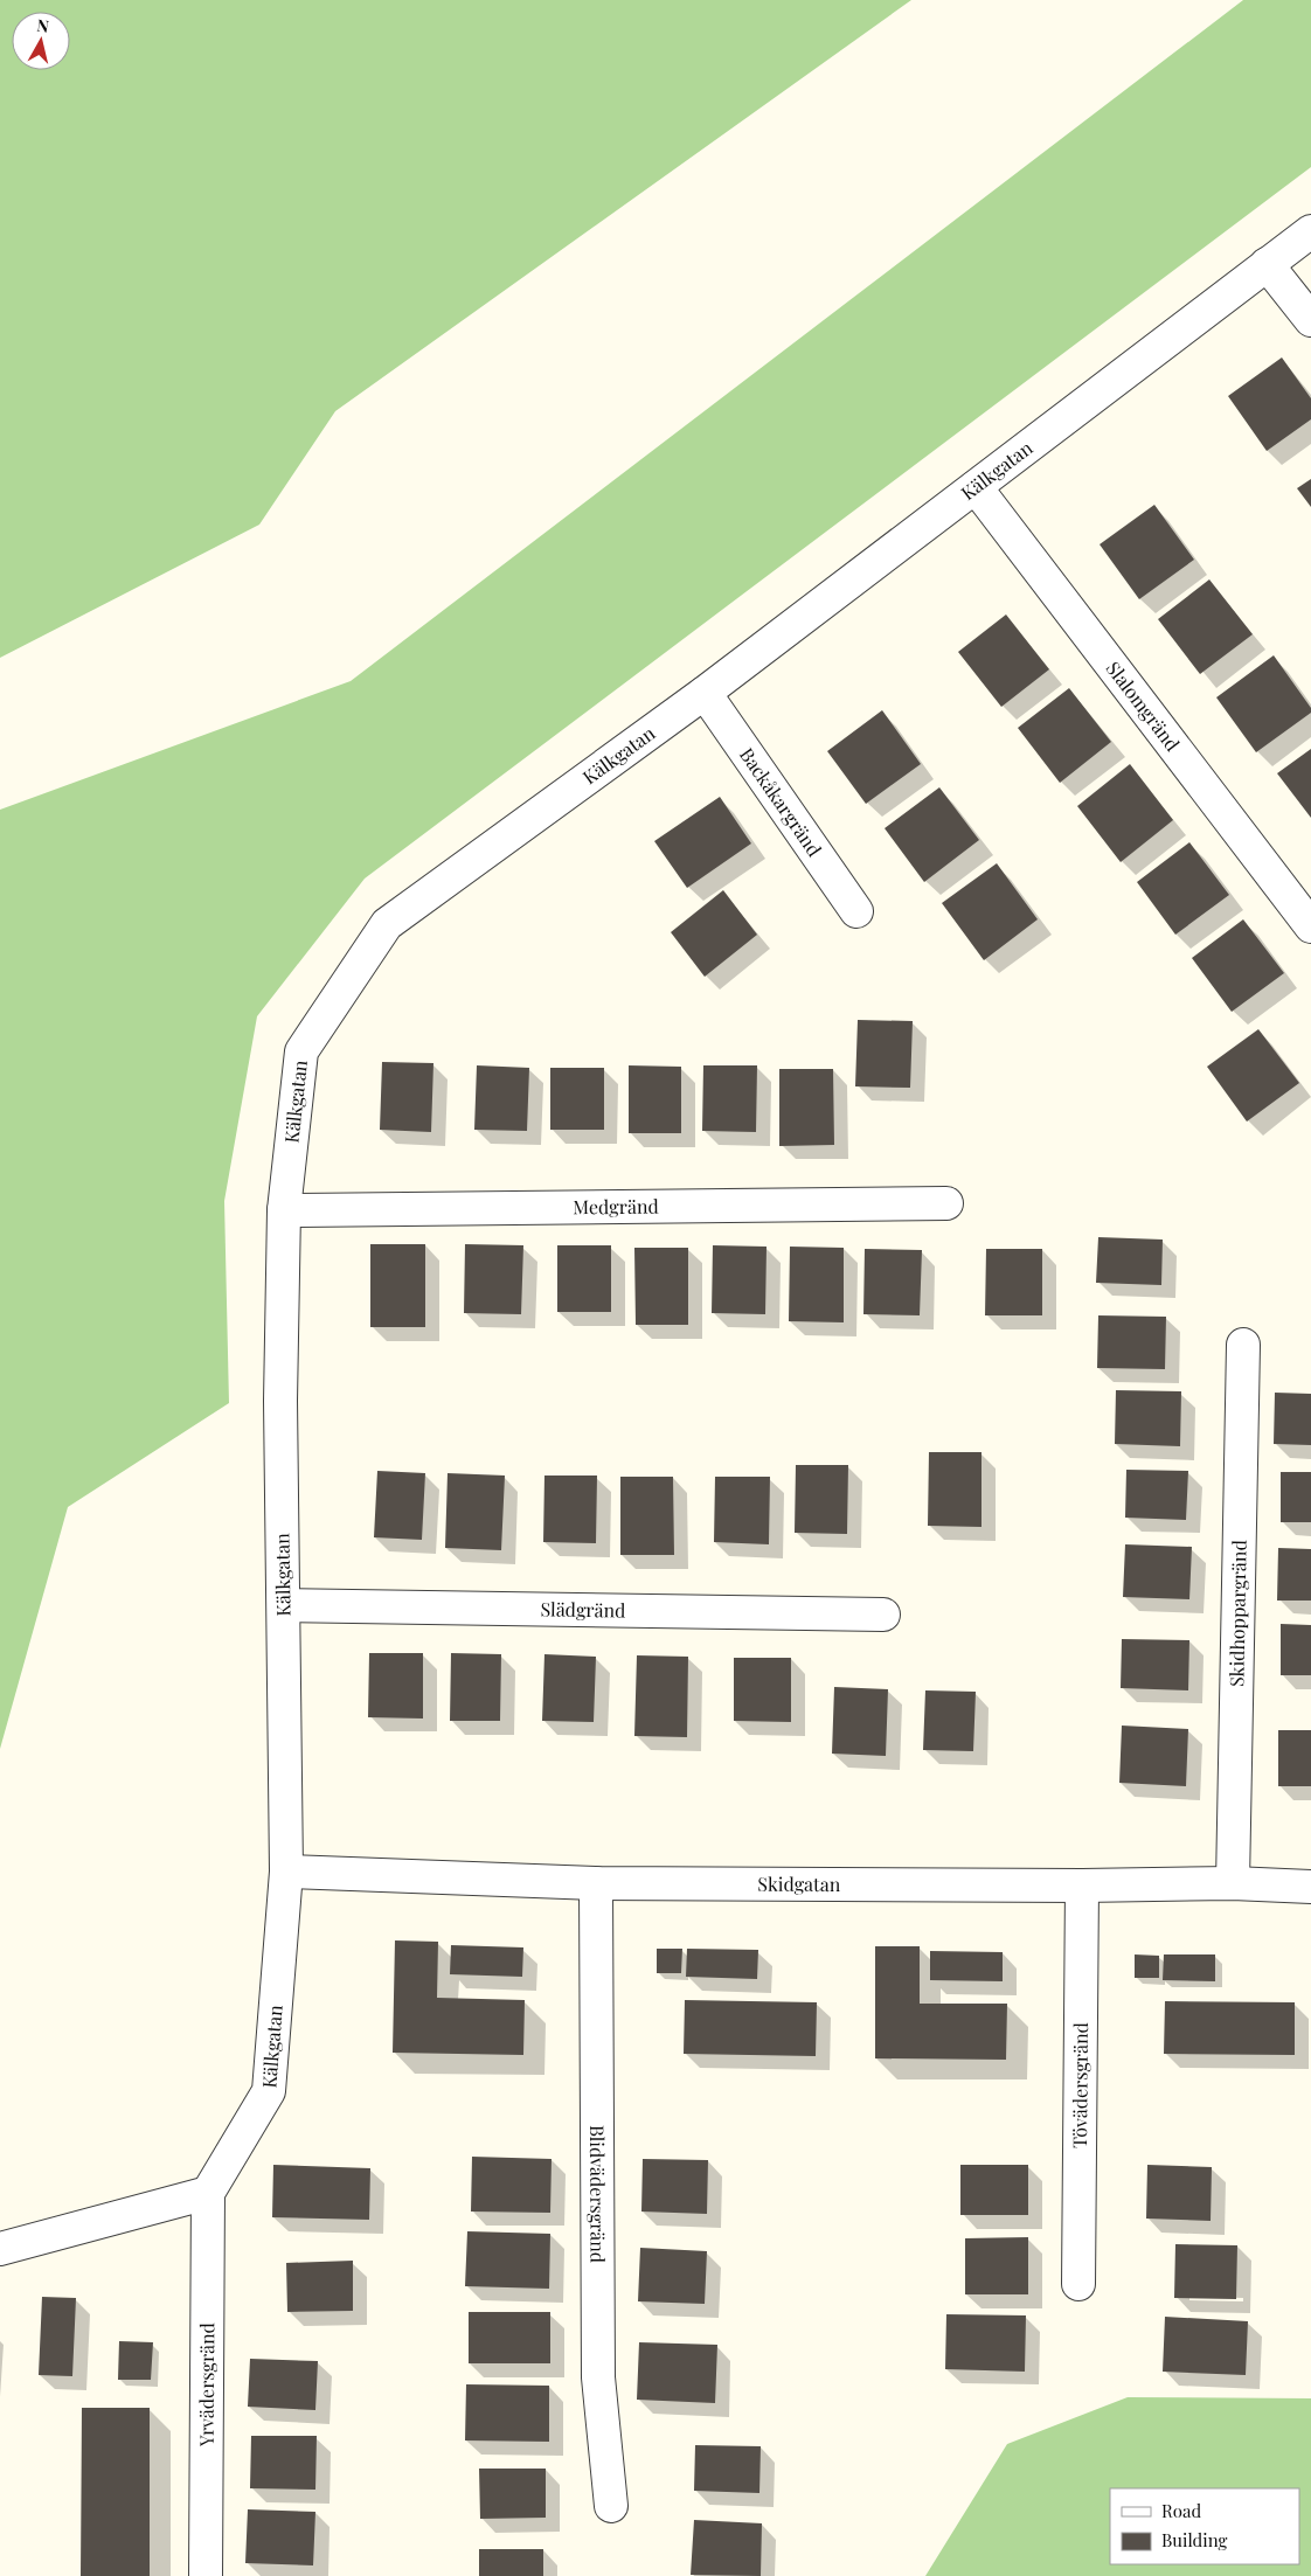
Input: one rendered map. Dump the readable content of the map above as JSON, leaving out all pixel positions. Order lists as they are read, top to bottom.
{
  "streets": {
    "street": [
      "Kälkgatan",
      "Slalomgränd",
      "Backåkargränd",
      "Medgränd",
      "Slädgränd",
      "Skidhoppargränd",
      "Skidgatan",
      "Tövädersgränd",
      "Blidvädersgränd",
      "Yrvädersgränd"
    ]
  },
  "crossings": [
    ["Kälkgatan", "Slalomgränd"],
    ["Kälkgatan", "Backåkargränd"],
    ["Kälkgatan", "Medgränd"],
    ["Kälkgatan", "Slädgränd"],
    ["Kälkgatan", "Skidgatan"],
    ["Kälkgatan", "Yrvädersgränd"],
    ["Skidhoppargränd", "Skidgatan"],
    ["Skidgatan", "Tövädersgränd"],
    ["Skidgatan", "Blidvädersgränd"]
  ],
  "legend": ["Road", "Building"],
  "north": "top"
}
